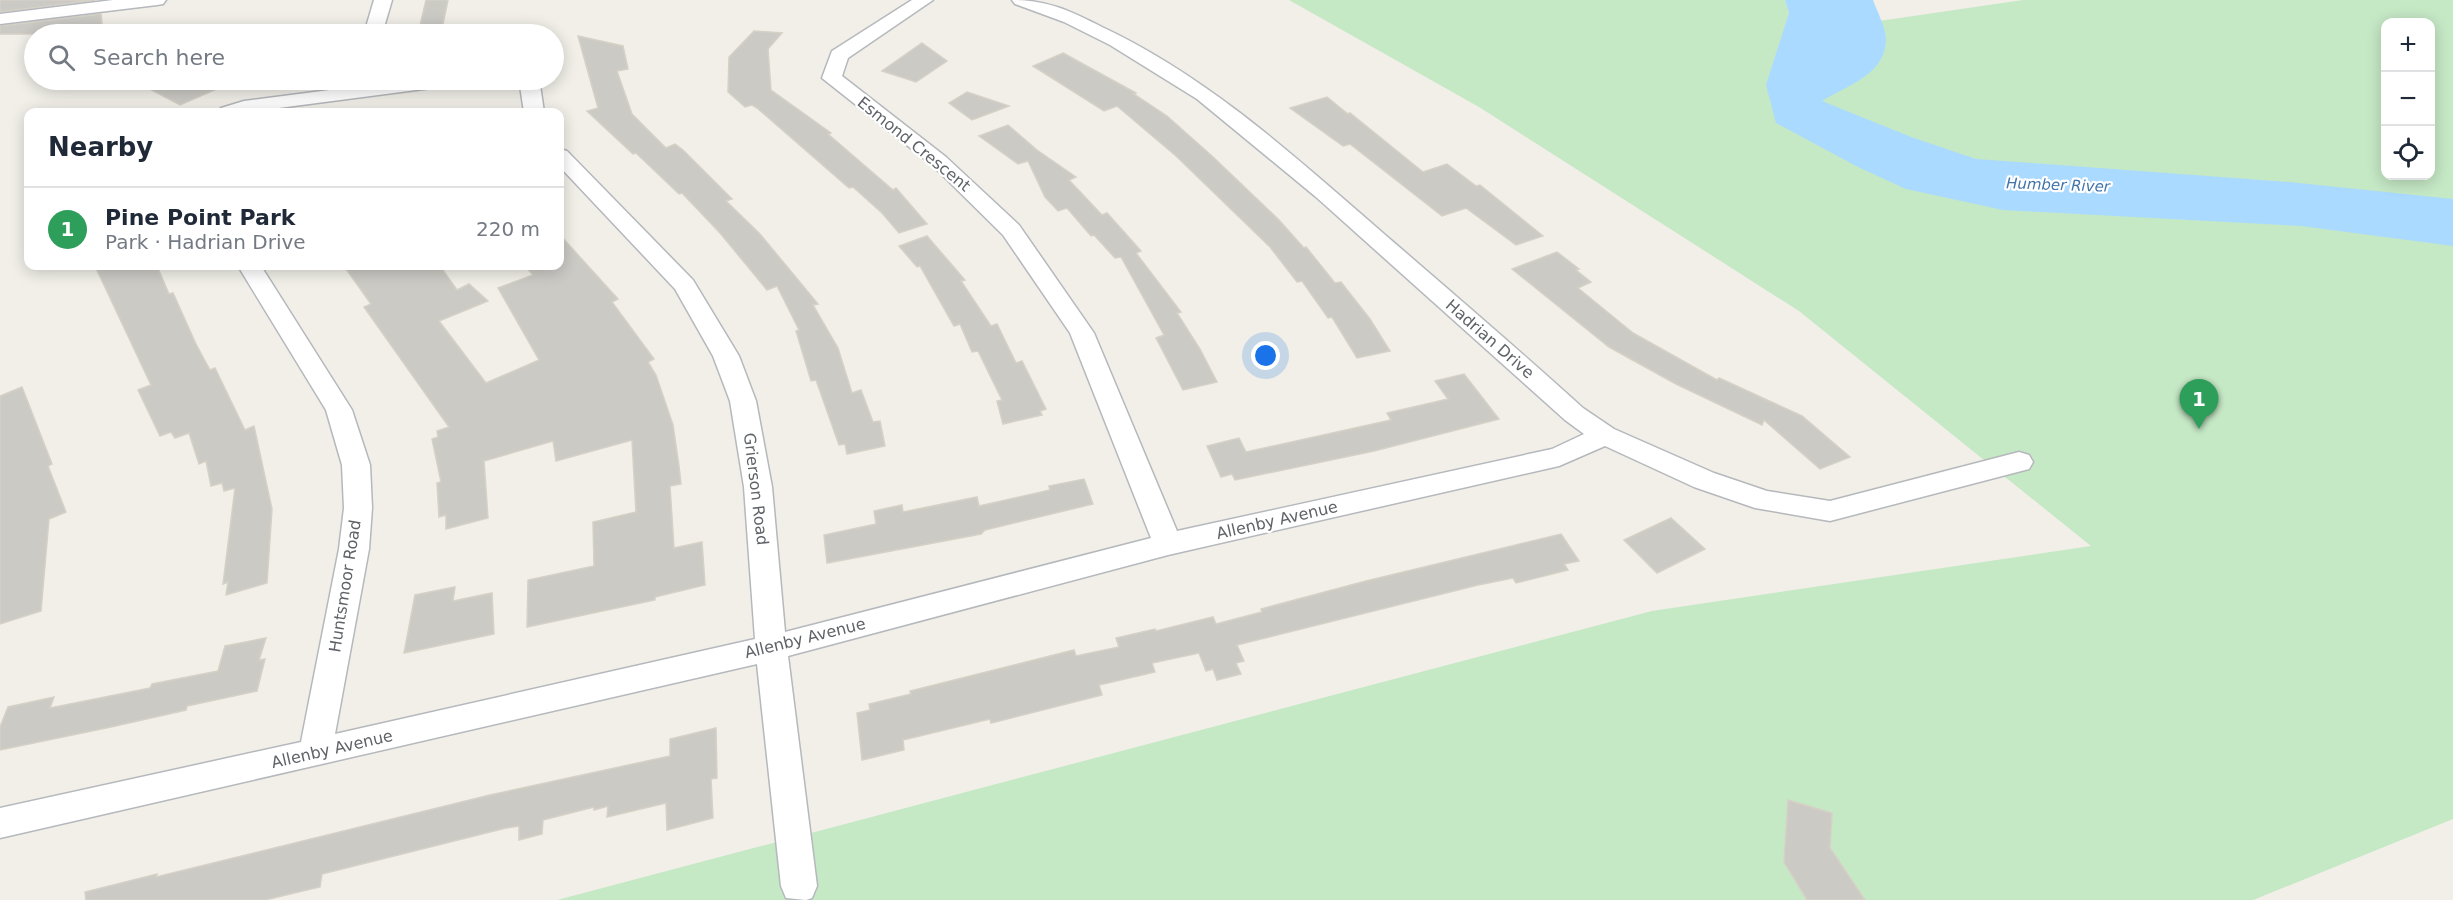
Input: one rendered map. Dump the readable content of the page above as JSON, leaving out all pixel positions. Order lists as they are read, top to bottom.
{
  "streets": {
    "street": [
      "Esmond Crescent",
      "Hadrian Drive",
      "Grierson Road",
      "Allenby Avenue",
      "Huntsmoor Road"
    ]
  },
  "crossings": [
    ["Esmond Crescent", "Allenby Avenue"],
    ["Hadrian Drive", "Allenby Avenue"],
    ["Grierson Road", "Allenby Avenue"],
    ["Allenby Avenue", "Huntsmoor Road"]
  ],
  "water": ["Humber River"],
  "page": {
    "map_buttons": ["+", "−"],
    "search": "Search here",
    "heading": "Nearby",
    "list": [
      {
        "mark": "1",
        "name": "Pine Point Park",
        "note": "Park · Hadrian Drive",
        "value": "220 m"
      }
    ],
    "pins": "1"
  }
}
